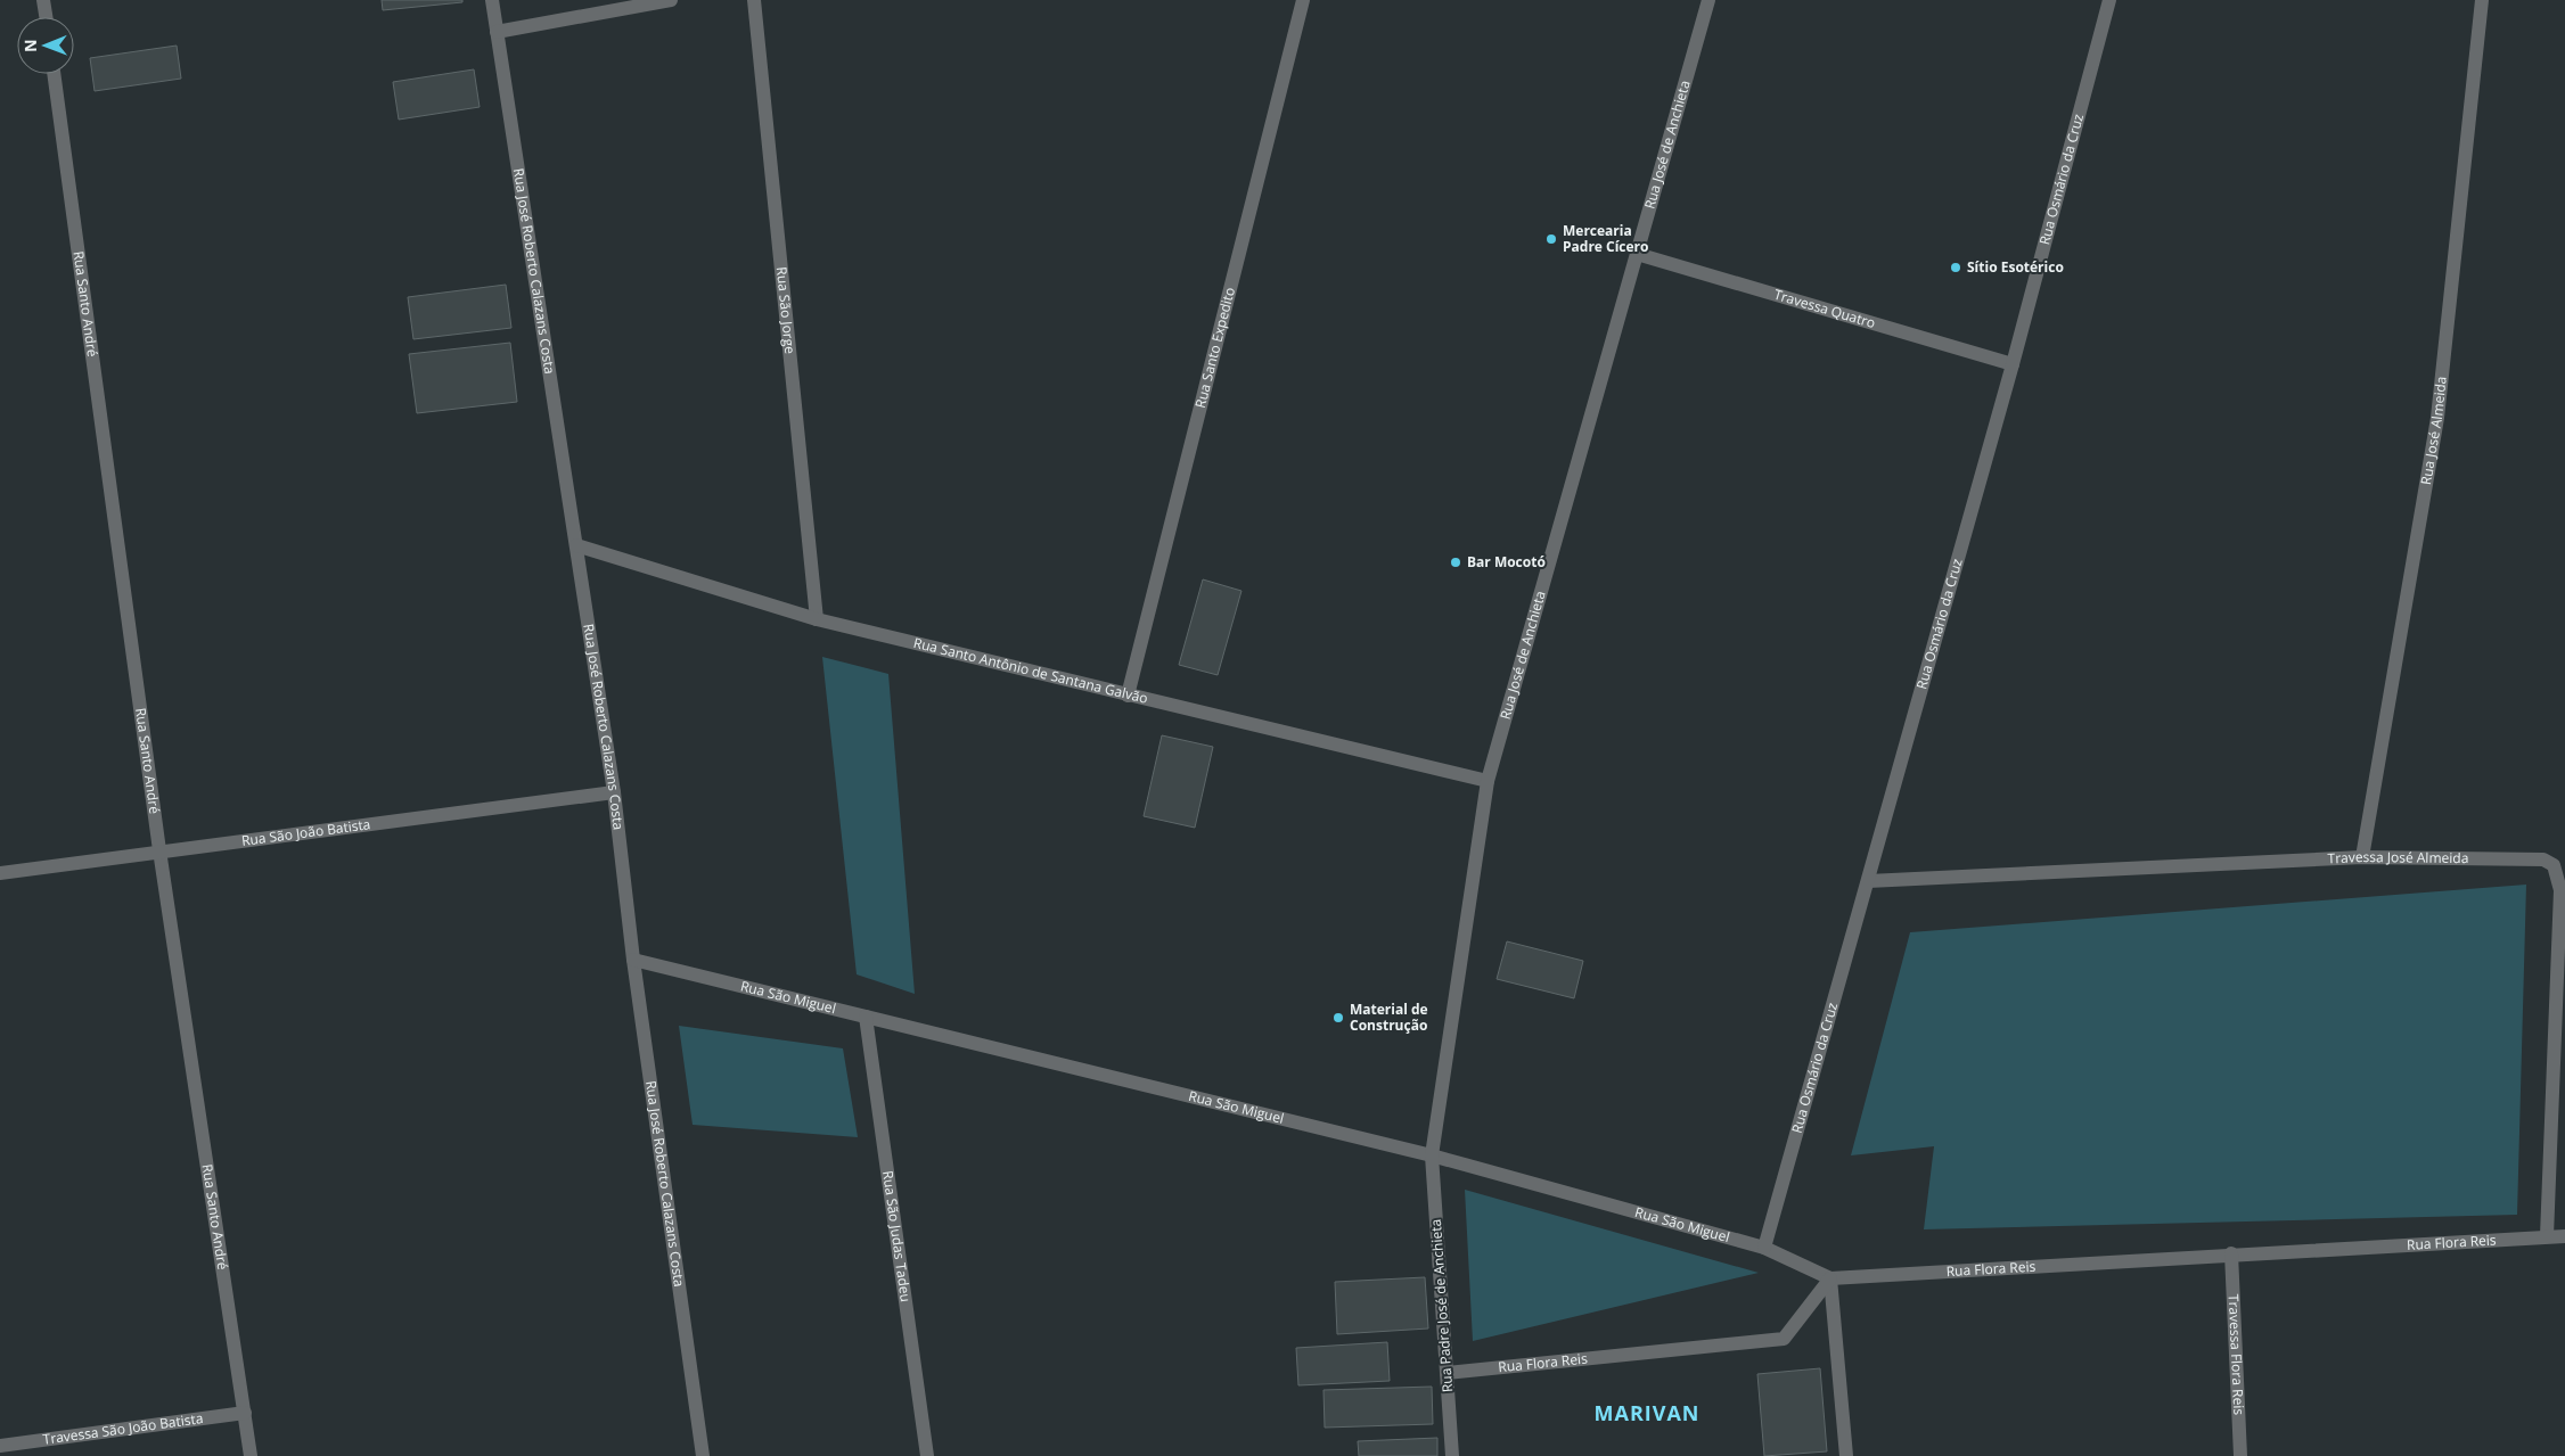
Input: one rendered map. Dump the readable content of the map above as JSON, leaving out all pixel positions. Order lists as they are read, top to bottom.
{
  "streets": {
    "street": [
      "Rua José de Anchieta",
      "Rua Osmário da Cruz",
      "Rua José Roberto Calazans Costa",
      "Rua Santo André",
      "Rua São Jorge",
      "Travessa Quatro",
      "Rua Santo Expedito",
      "Rua José Almeida",
      "Rua Santo Antônio de Santana Galvão",
      "Rua São João Batista",
      "Travessa José Almeida",
      "Rua São Miguel",
      "Rua São Judas Tadeu",
      "Rua Flora Reis",
      "Rua Padre José de Anchieta",
      "Travessa Flora Reis",
      "Travessa São João Batista"
    ]
  },
  "crossings": [
    ["Rua José de Anchieta", "Travessa Quatro"],
    ["Rua José de Anchieta", "Rua Santo Antônio de Santana Galvão"],
    ["Rua José de Anchieta", "Rua São Miguel"],
    ["Rua José de Anchieta", "Rua Padre José de Anchieta"],
    ["Rua Osmário da Cruz", "Travessa Quatro"],
    ["Rua Osmário da Cruz", "Travessa José Almeida"],
    ["Rua Osmário da Cruz", "Rua São Miguel"],
    ["Rua José Roberto Calazans Costa", "Rua Santo Antônio de Santana Galvão"],
    ["Rua José Roberto Calazans Costa", "Rua São João Batista"],
    ["Rua José Roberto Calazans Costa", "Rua São Miguel"],
    ["Rua Santo André", "Rua São João Batista"],
    ["Rua Santo André", "Travessa São João Batista"],
    ["Rua São Jorge", "Rua Santo Antônio de Santana Galvão"],
    ["Rua Santo Expedito", "Rua Santo Antônio de Santana Galvão"],
    ["Rua José Almeida", "Travessa José Almeida"],
    ["Travessa José Almeida", "Rua Flora Reis"],
    ["Rua São Miguel", "Rua São Judas Tadeu"],
    ["Rua São Miguel", "Rua Flora Reis"],
    ["Rua São Miguel", "Rua Padre José de Anchieta"],
    ["Rua Flora Reis", "Rua Padre José de Anchieta"],
    ["Rua Flora Reis", "Travessa Flora Reis"]
  ],
  "districts": ["MARIVAN"],
  "places": [
    "Mercearia Padre Cícero",
    "Sítio Esotérico",
    "Bar Mocotó",
    "Material de Construção"
  ],
  "north": "left"
}
